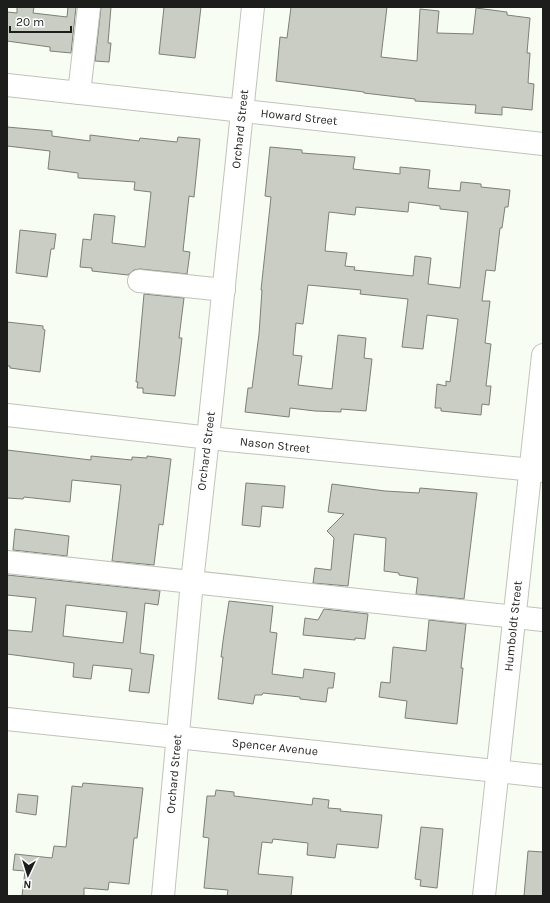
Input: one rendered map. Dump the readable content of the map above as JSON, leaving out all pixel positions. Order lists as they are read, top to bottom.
{
  "streets": {
    "street": [
      "Howard Street",
      "Orchard Street",
      "Nason Street",
      "Humboldt Street",
      "Spencer Avenue"
    ]
  },
  "crossings": [
    ["Howard Street", "Orchard Street"],
    ["Orchard Street", "Nason Street"],
    ["Orchard Street", "Spencer Avenue"],
    ["Nason Street", "Humboldt Street"],
    ["Humboldt Street", "Spencer Avenue"]
  ],
  "scale_bar": "20 m",
  "north": "bottom"
}
